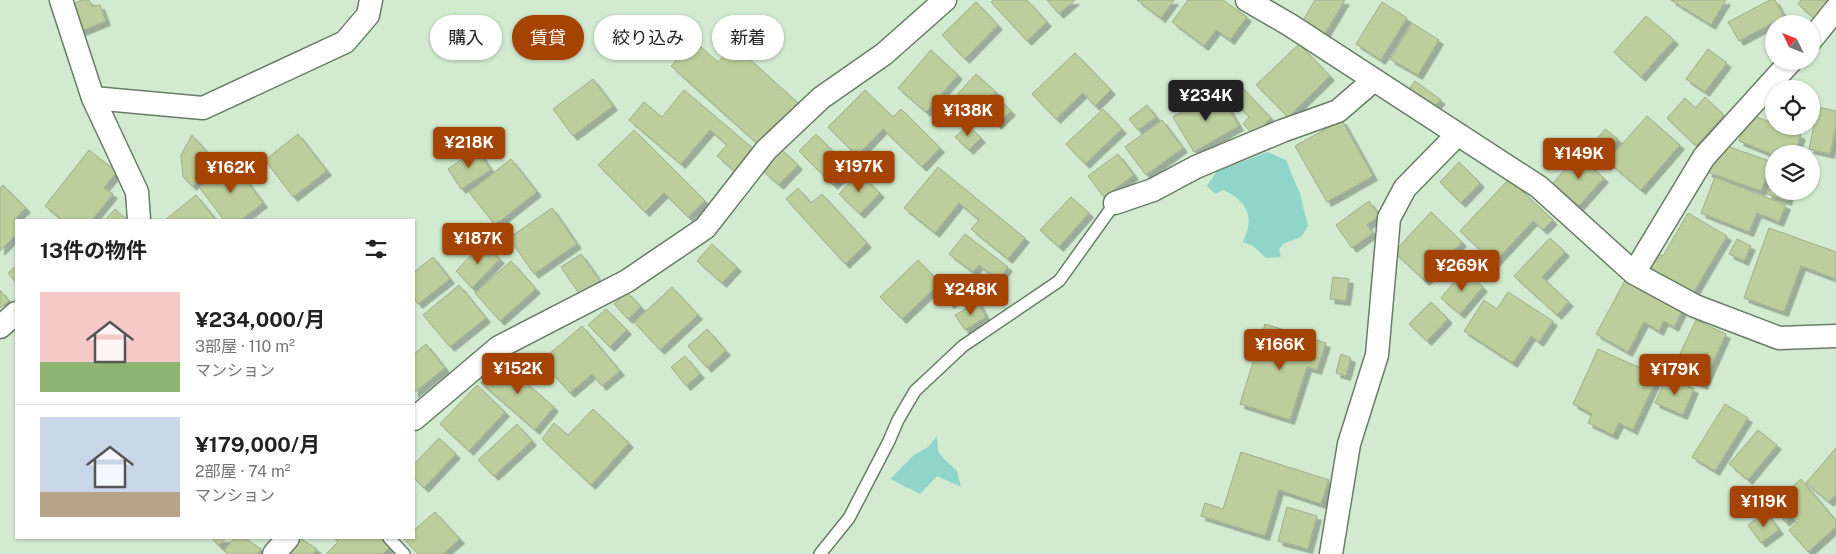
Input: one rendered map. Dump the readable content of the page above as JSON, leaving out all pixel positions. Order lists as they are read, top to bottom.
{
  "north": "top left",
  "page": {
    "chip": [
      "購入",
      "賃貸",
      "絞り込み",
      "新着"
    ],
    "price": [
      "¥234K",
      "¥138K",
      "¥218K",
      "¥149K",
      "¥197K",
      "¥162K",
      "¥187K",
      "¥269K",
      "¥248K",
      "¥166K",
      "¥152K",
      "¥179K",
      "¥119K"
    ],
    "heading": "13件の物件",
    "list": [
      {
        "name": "¥234,000/月",
        "note": "3部屋 · 110 m² · マンション"
      },
      {
        "name": "¥179,000/月",
        "note": "2部屋 · 74 m² · マンション"
      }
    ]
  }
}
